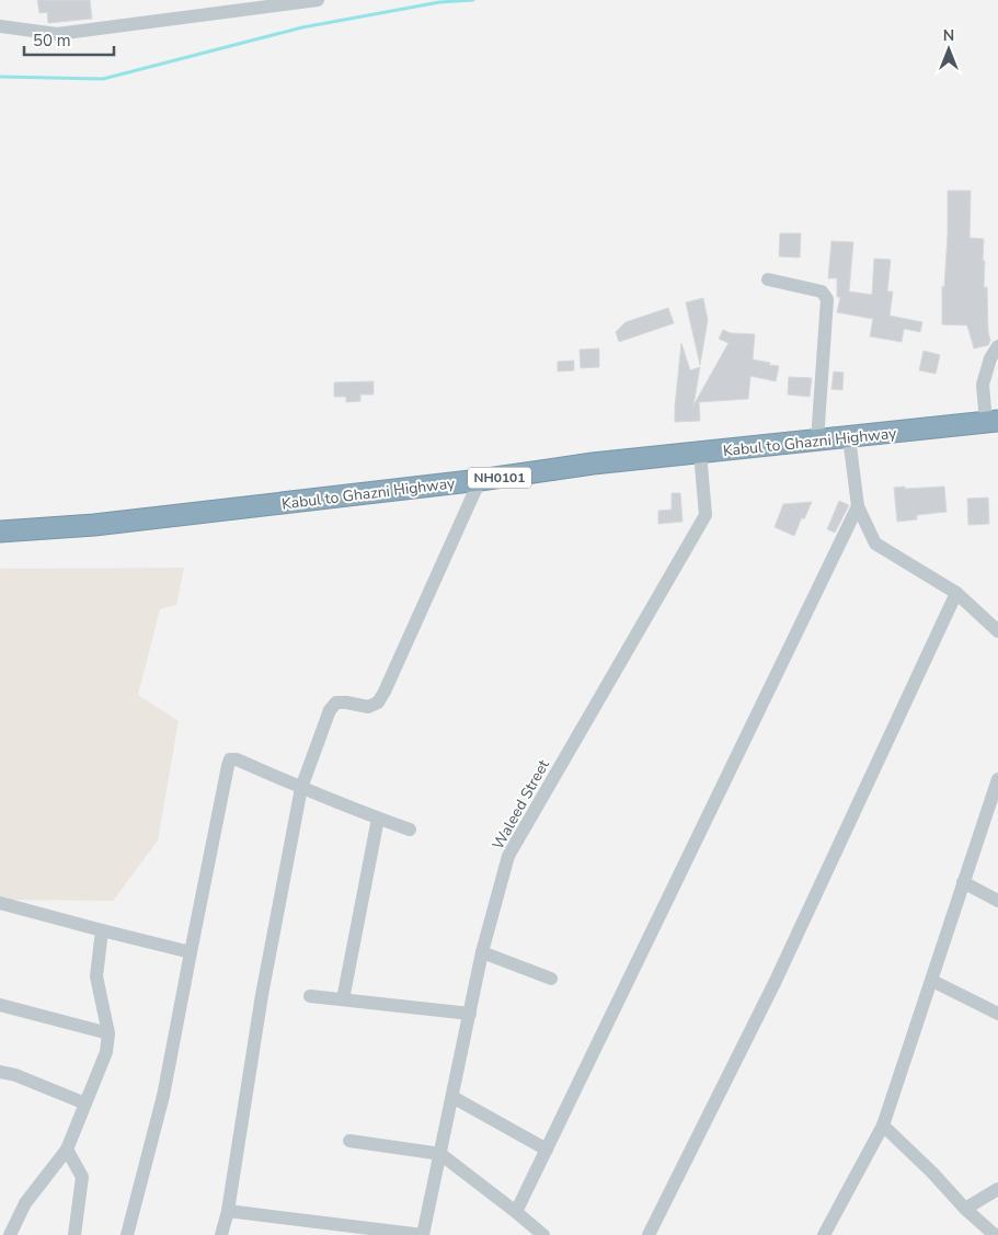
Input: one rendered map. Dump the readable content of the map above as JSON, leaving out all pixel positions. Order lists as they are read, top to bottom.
{
  "streets": {
    "highway": ["Kabul to Ghazni Highway", "NH0101"],
    "street": ["Waleed Street"]
  },
  "crossings": [
    ["Kabul to Ghazni Highway", "Waleed Street"]
  ],
  "scale_bar": "50 m",
  "north": "top"
}
